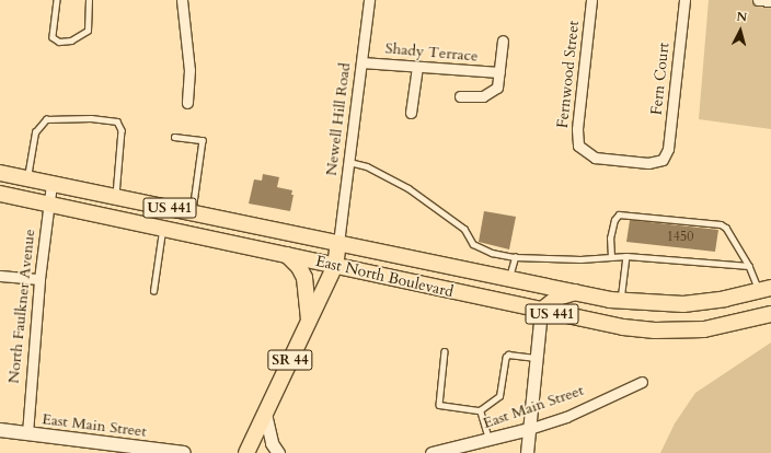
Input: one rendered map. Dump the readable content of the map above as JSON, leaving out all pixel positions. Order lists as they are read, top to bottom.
{
  "streets": {
    "main road": [
      "US 441",
      "East North Boulevard",
      "SR 44",
      "East Main Street"
    ],
    "street": [
      "Shady Terrace",
      "Fernwood Street",
      "Fern Court",
      "Newell Hill Road",
      "North Faulkner Avenue"
    ]
  },
  "crossings": [
    ["Shady Terrace", "Newell Hill Road"],
    ["Fernwood Street", "Fern Court"],
    ["Newell Hill Road", "East North Boulevard"],
    ["Newell Hill Road", "SR 44"],
    ["East North Boulevard", "North Faulkner Avenue"],
    ["East North Boulevard", "SR 44"],
    ["North Faulkner Avenue", "East Main Street"]
  ],
  "house_numbers": ["1450"],
  "north": "top"
}
